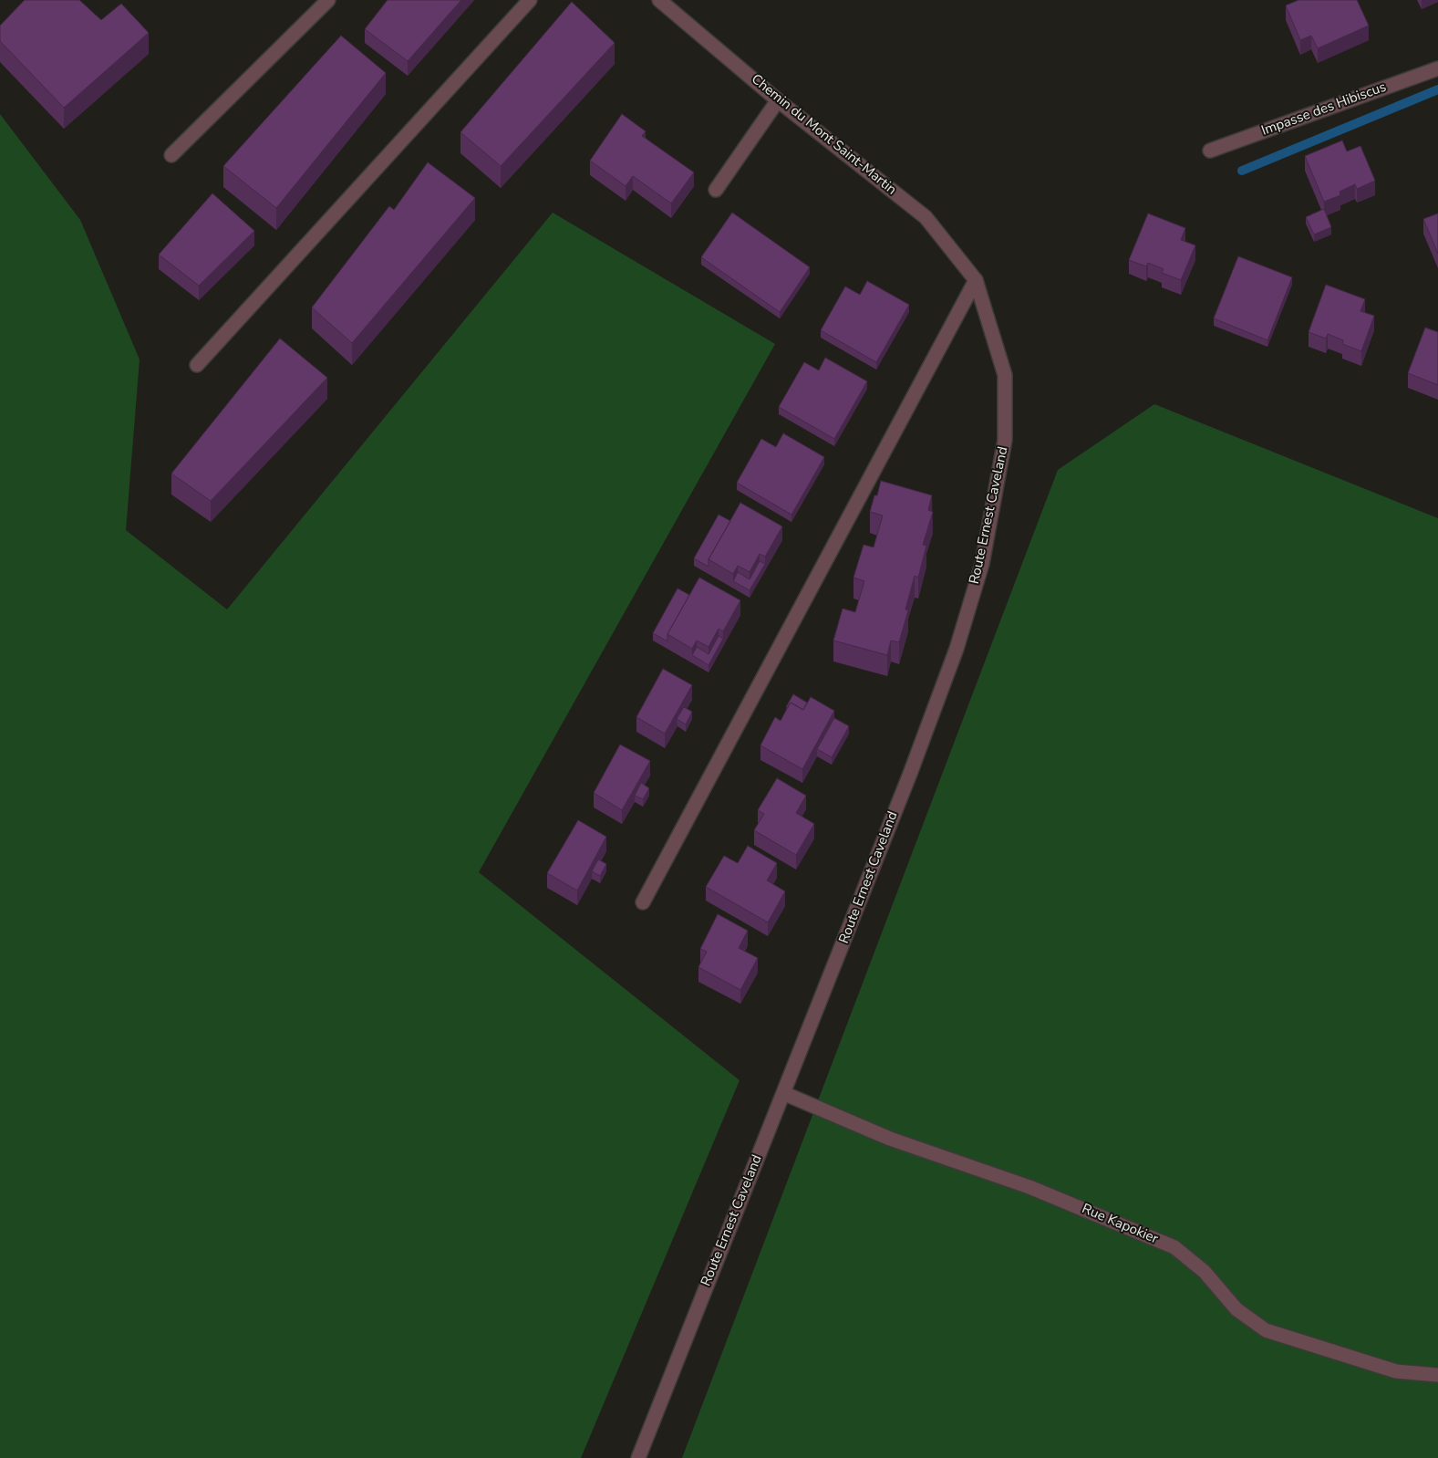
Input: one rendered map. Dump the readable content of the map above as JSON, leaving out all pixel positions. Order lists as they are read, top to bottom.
{
  "streets": {
    "street": [
      "Impasse des Hibiscus",
      "Chemin du Mont Saint-Martin",
      "Route Ernest Caveland",
      "Rue Kapokier"
    ]
  },
  "crossings": [
    ["Chemin du Mont Saint-Martin", "Route Ernest Caveland"],
    ["Route Ernest Caveland", "Rue Kapokier"]
  ]
}
